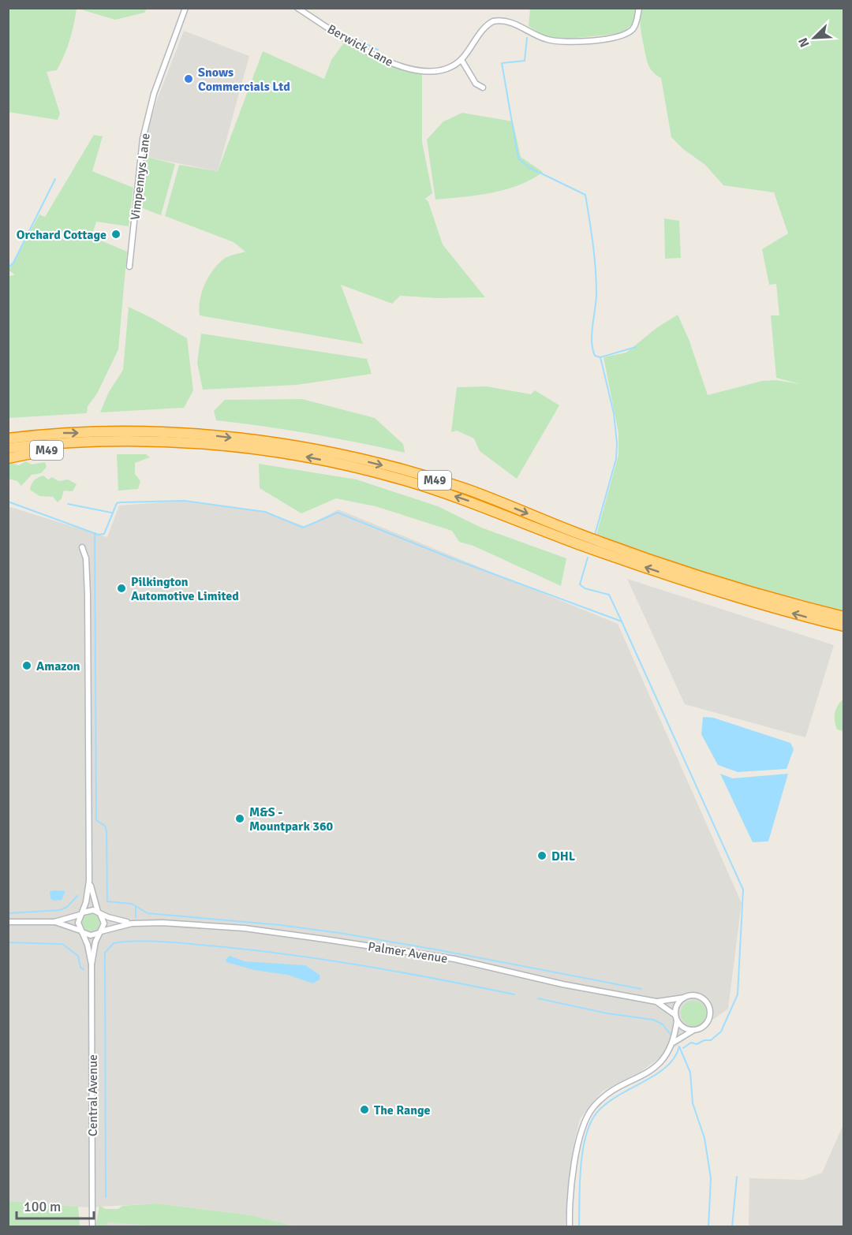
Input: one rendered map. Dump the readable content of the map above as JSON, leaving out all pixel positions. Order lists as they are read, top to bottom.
{
  "streets": {
    "highway": ["M49"],
    "street": [
      "Berwick Lane",
      "Vimpennys Lane",
      "Palmer Avenue",
      "Central Avenue"
    ]
  },
  "places": [
    "Snows Commercials Ltd",
    "Orchard Cottage",
    "Pilkington Automotive Limited",
    "Amazon",
    "M&S - Mountpark 360",
    "DHL",
    "The Range"
  ],
  "scale_bar": "100 m",
  "north": "bottom left"
}
